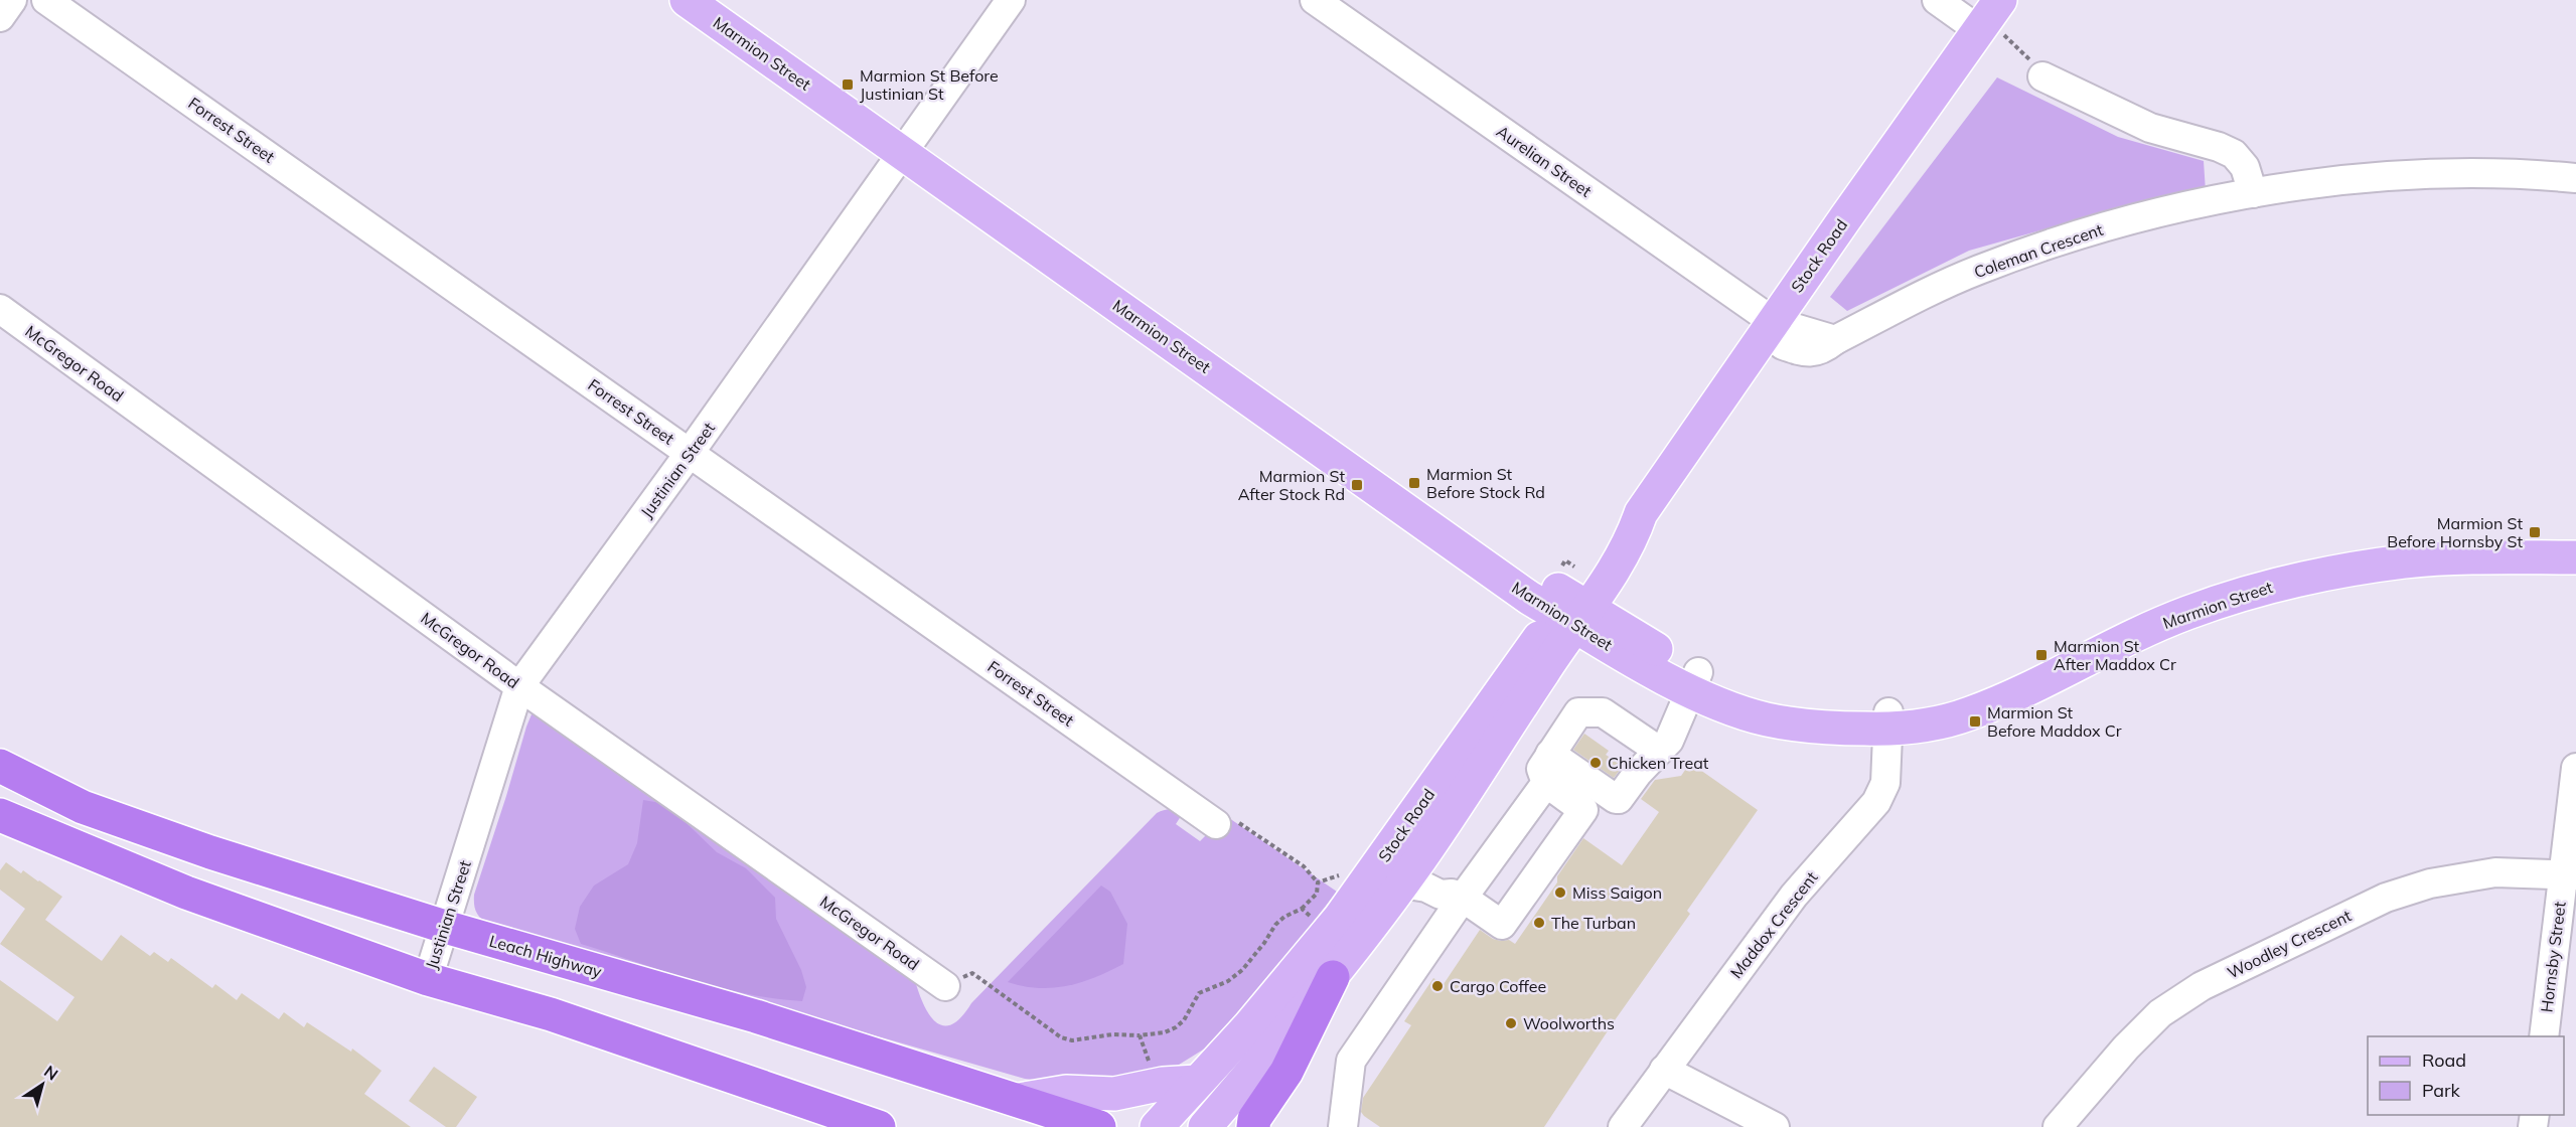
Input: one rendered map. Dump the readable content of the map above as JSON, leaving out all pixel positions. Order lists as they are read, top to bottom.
{
  "streets": {
    "highway": ["Leach Highway"],
    "main road": ["Marmion Street", "Stock Road"],
    "street": [
      "Forrest Street",
      "Aurelian Street",
      "Coleman Crescent",
      "McGregor Road",
      "Justinian Street",
      "Maddox Crescent",
      "Woodley Crescent",
      "Hornsby Street"
    ]
  },
  "crossings": [
    ["Marmion Street", "Stock Road"],
    ["Marmion Street", "Justinian Street"],
    ["Marmion Street", "Maddox Crescent"],
    ["Forrest Street", "Justinian Street"],
    ["Aurelian Street", "Coleman Crescent"],
    ["Aurelian Street", "Stock Road"],
    ["Coleman Crescent", "Stock Road"],
    ["McGregor Road", "Justinian Street"],
    ["Justinian Street", "Leach Highway"],
    ["Woodley Crescent", "Hornsby Street"]
  ],
  "places": {
    "transit": [
      "Marmion St Before Justinian St",
      "Marmion St Before Stock Rd",
      "Marmion St After Stock Rd",
      "Marmion St Before Hornsby St",
      "Marmion St After Maddox Cr",
      "Marmion St Before Maddox Cr"
    ],
    "other": [
      "Chicken Treat",
      "Miss Saigon",
      "The Turban",
      "Cargo Coffee",
      "Woolworths"
    ]
  },
  "legend": ["Road", "Park"],
  "north": "top right"
}
